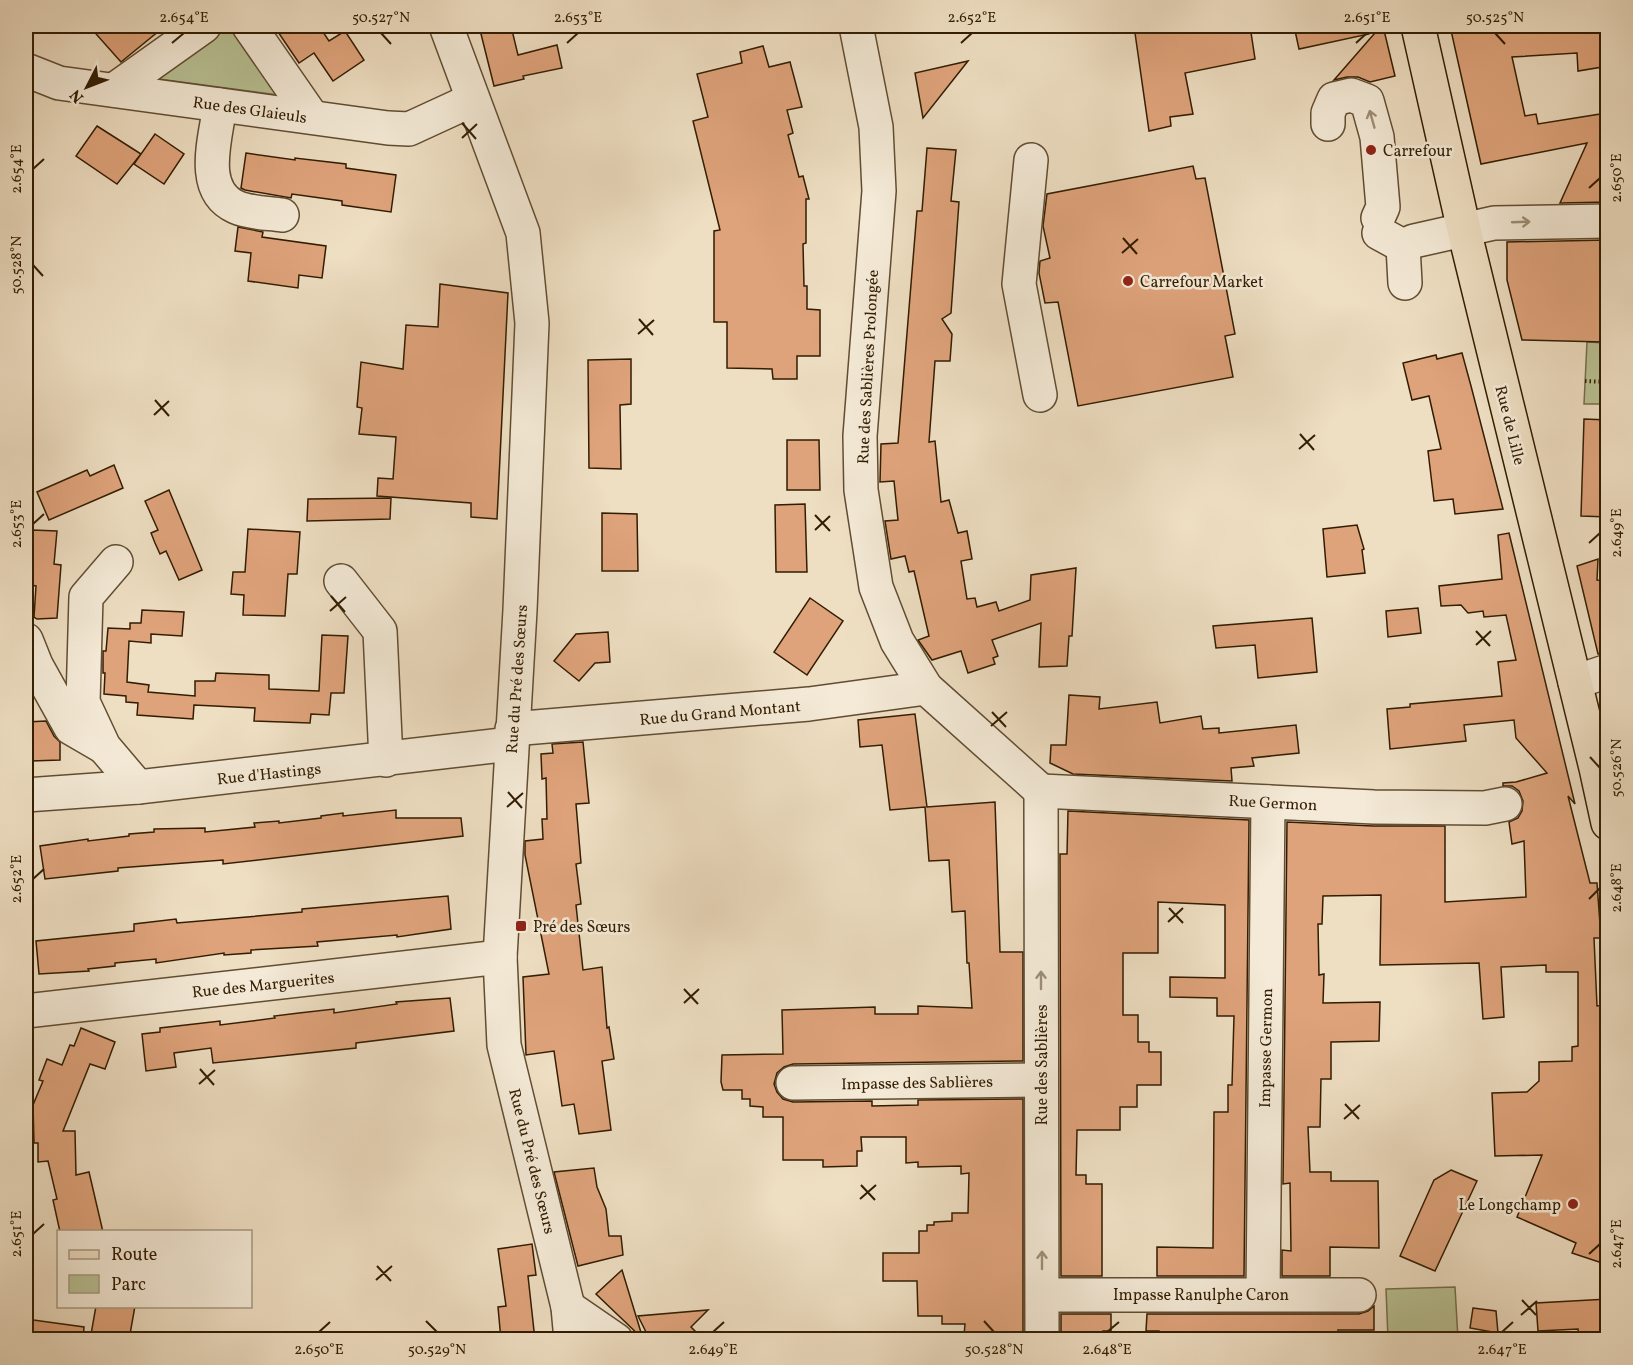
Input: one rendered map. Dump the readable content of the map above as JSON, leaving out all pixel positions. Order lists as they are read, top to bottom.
{
  "streets": {
    "main road": ["Rue de Lille"],
    "street": [
      "Rue des Glaieuls",
      "Rue des Sablières Prolongée",
      "Rue du Pré des Sœurs",
      "Rue du Grand Montant",
      "Rue d'Hastings",
      "Rue Germon",
      "Rue des Marguerites",
      "Impasse Germon",
      "Rue des Sablières",
      "Impasse des Sablières",
      "Impasse Ranulphe Caron"
    ]
  },
  "crossings": [
    ["Rue des Glaieuls", "Rue du Pré des Sœurs"],
    ["Rue des Sablières Prolongée", "Rue du Grand Montant"],
    ["Rue des Sablières Prolongée", "Rue Germon"],
    ["Rue des Sablières Prolongée", "Rue des Sablières"],
    ["Rue du Pré des Sœurs", "Rue du Grand Montant"],
    ["Rue du Pré des Sœurs", "Rue d'Hastings"],
    ["Rue du Pré des Sœurs", "Rue des Marguerites"],
    ["Rue du Grand Montant", "Rue d'Hastings"],
    ["Rue Germon", "Impasse Germon"],
    ["Rue Germon", "Rue des Sablières"],
    ["Impasse Germon", "Impasse Ranulphe Caron"],
    ["Rue des Sablières", "Impasse des Sablières"],
    ["Rue des Sablières", "Impasse Ranulphe Caron"]
  ],
  "one_way": ["Rue des Sablières"],
  "places": {
    "other": ["Carrefour", "Carrefour Market", "Le Longchamp"],
    "transit": ["Pré des Sœurs"]
  },
  "legend": ["Route", "Parc"],
  "north": "bottom left",
  "coordinates": [
    "2.654°E",
    "50.527°N",
    "2.653°E",
    "2.652°E",
    "2.651°E",
    "50.525°N",
    "2.650°E",
    "50.528°N",
    "2.649°E",
    "50.526°N",
    "2.648°E",
    "2.647°E",
    "50.529°N"
  ]
}
